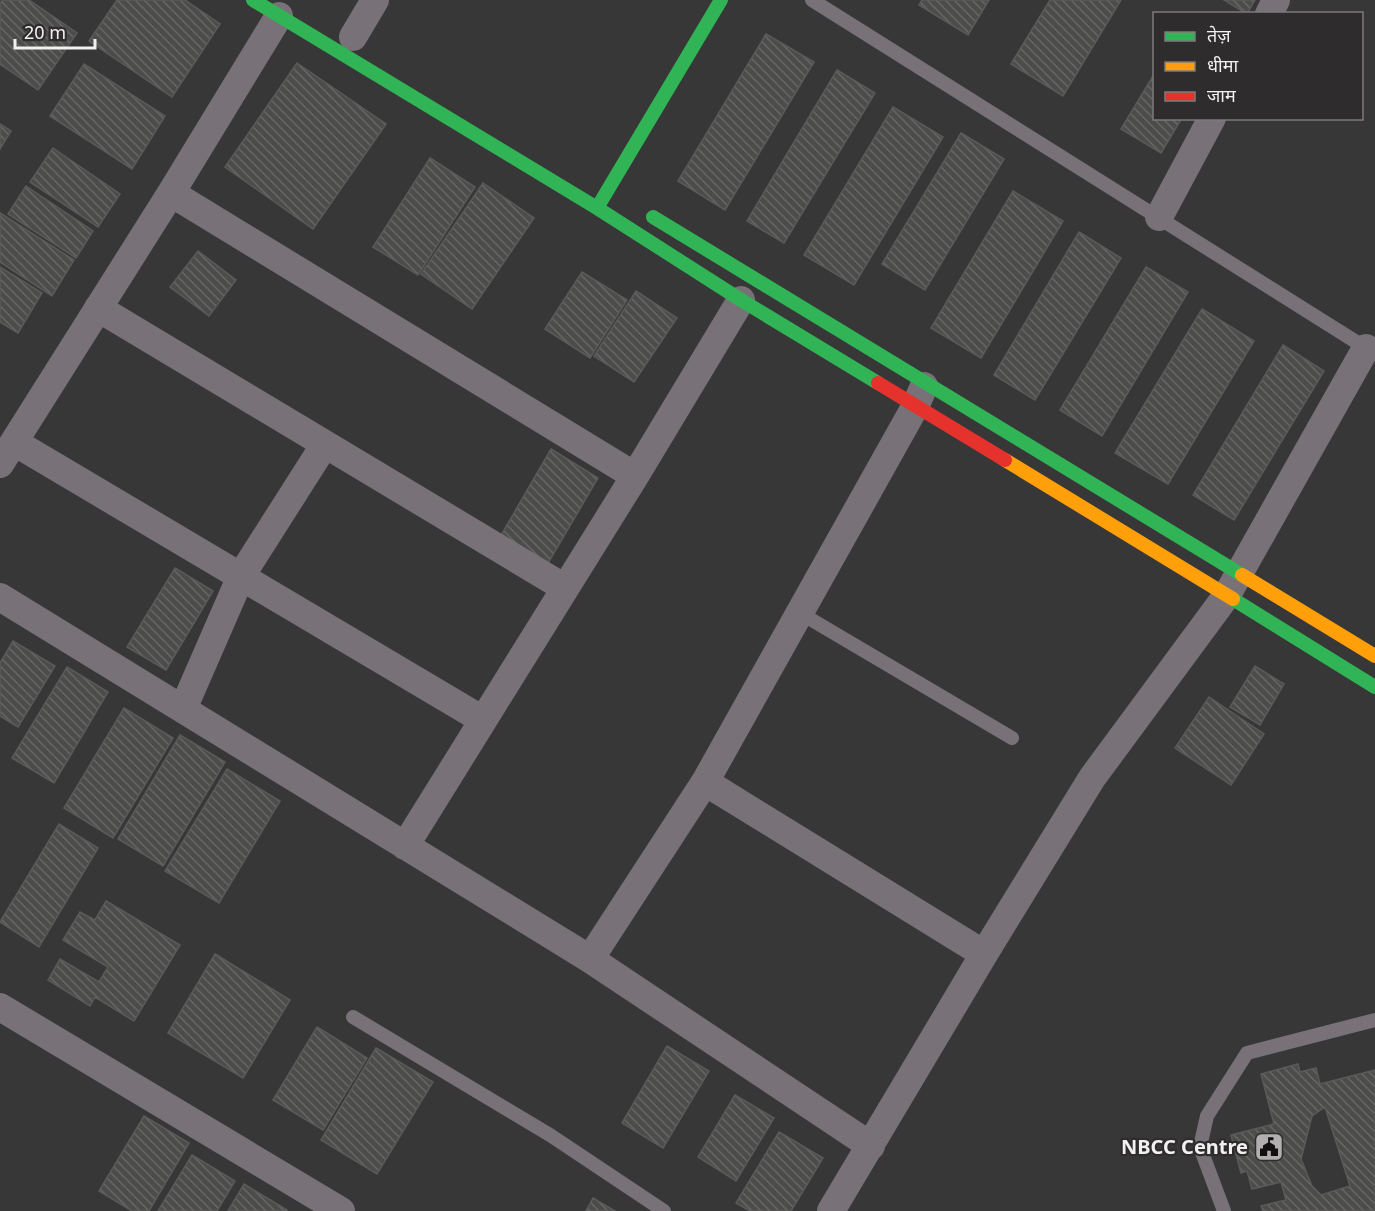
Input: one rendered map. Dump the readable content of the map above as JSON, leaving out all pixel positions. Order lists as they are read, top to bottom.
{
  "places": {
    "public building": ["NBCC Centre"]
  },
  "legend": ["तेज़", "धीमा", "जाम"],
  "scale_bar": "20 m"
}
